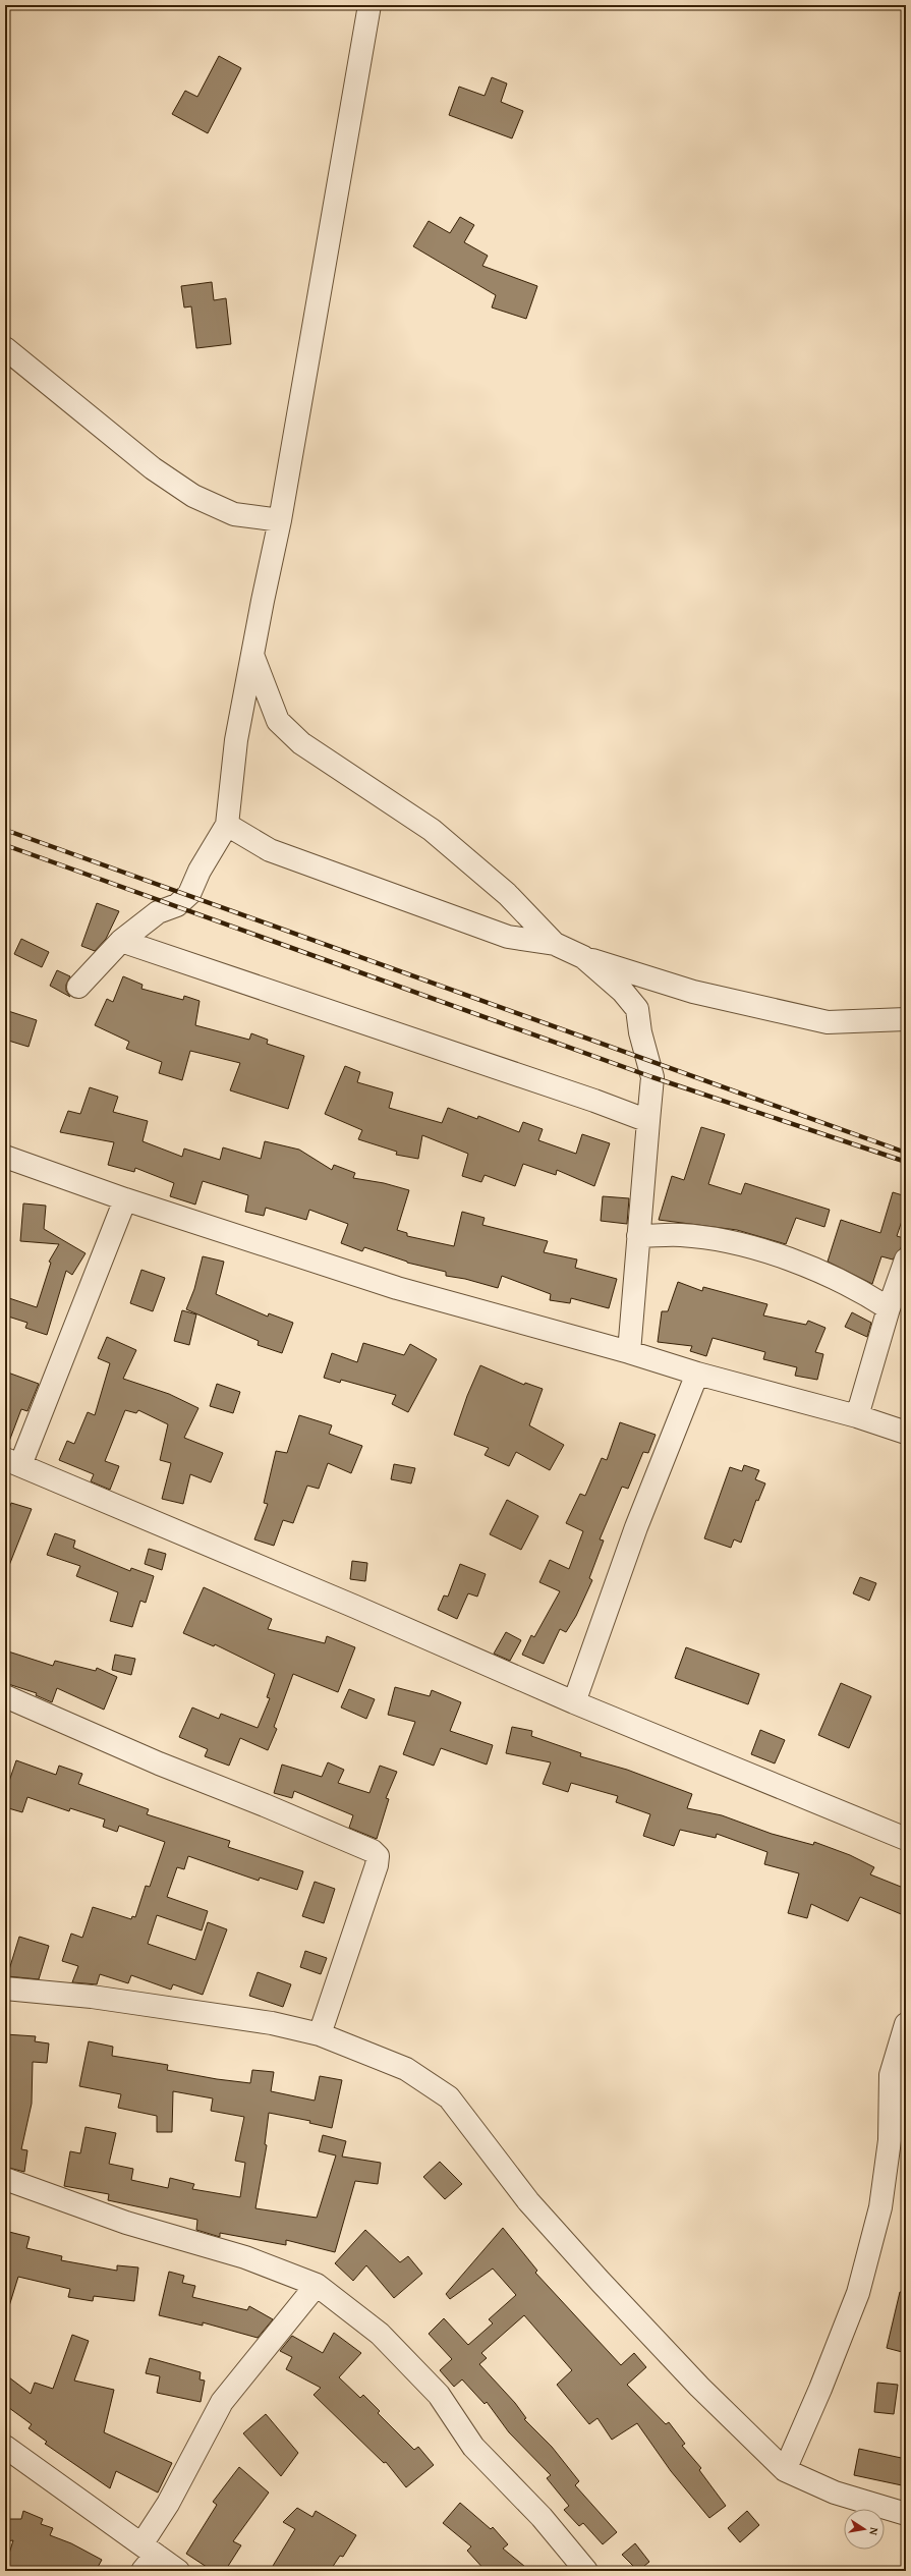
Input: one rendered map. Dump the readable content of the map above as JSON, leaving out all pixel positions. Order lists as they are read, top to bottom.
{
  "north": "right"
}
